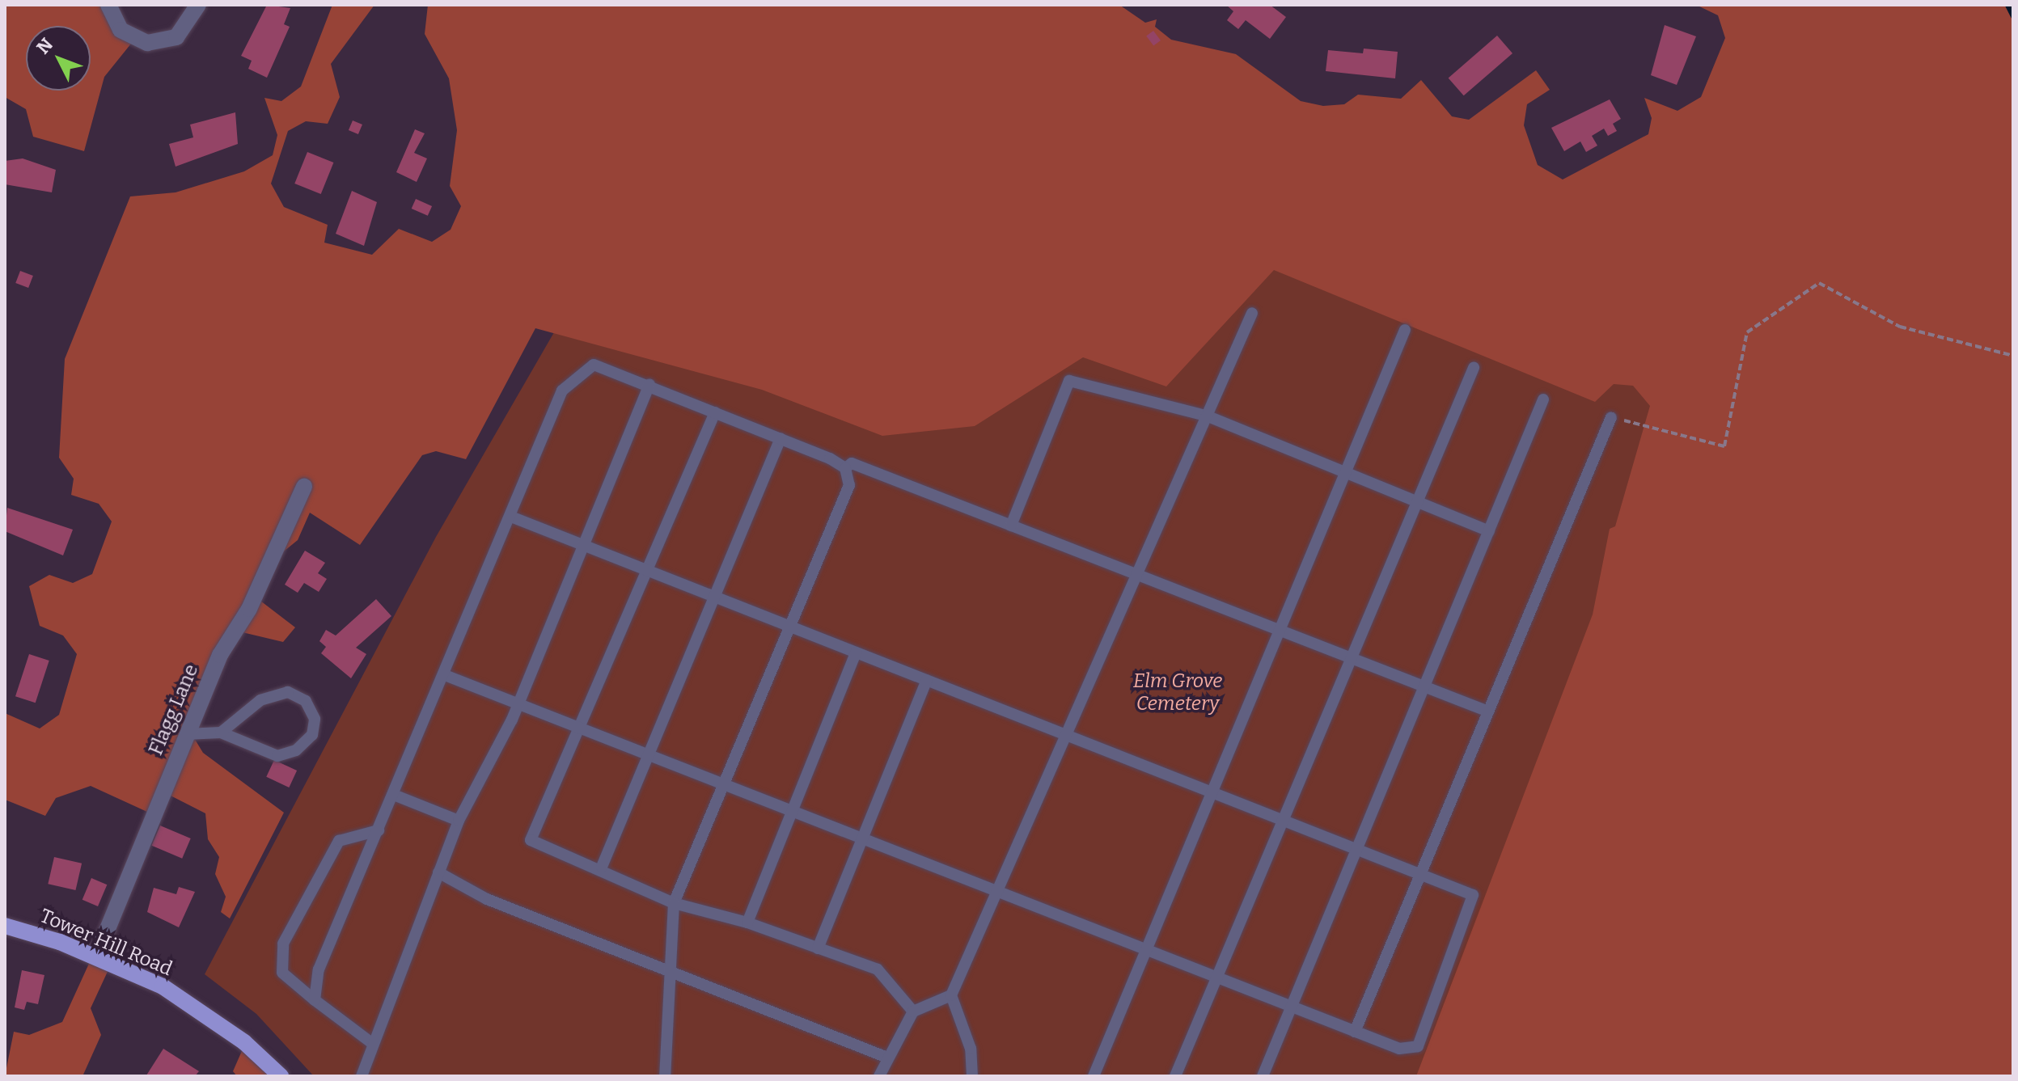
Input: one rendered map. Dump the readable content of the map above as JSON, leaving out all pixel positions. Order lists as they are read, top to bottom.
{
  "streets": {
    "main road": ["Tower Hill Road"],
    "street": ["Flagg Lane"]
  },
  "crossings": [
    ["Flagg Lane", "Tower Hill Road"]
  ],
  "parks": ["Elm Grove Cemetery"],
  "north": "top left"
}
